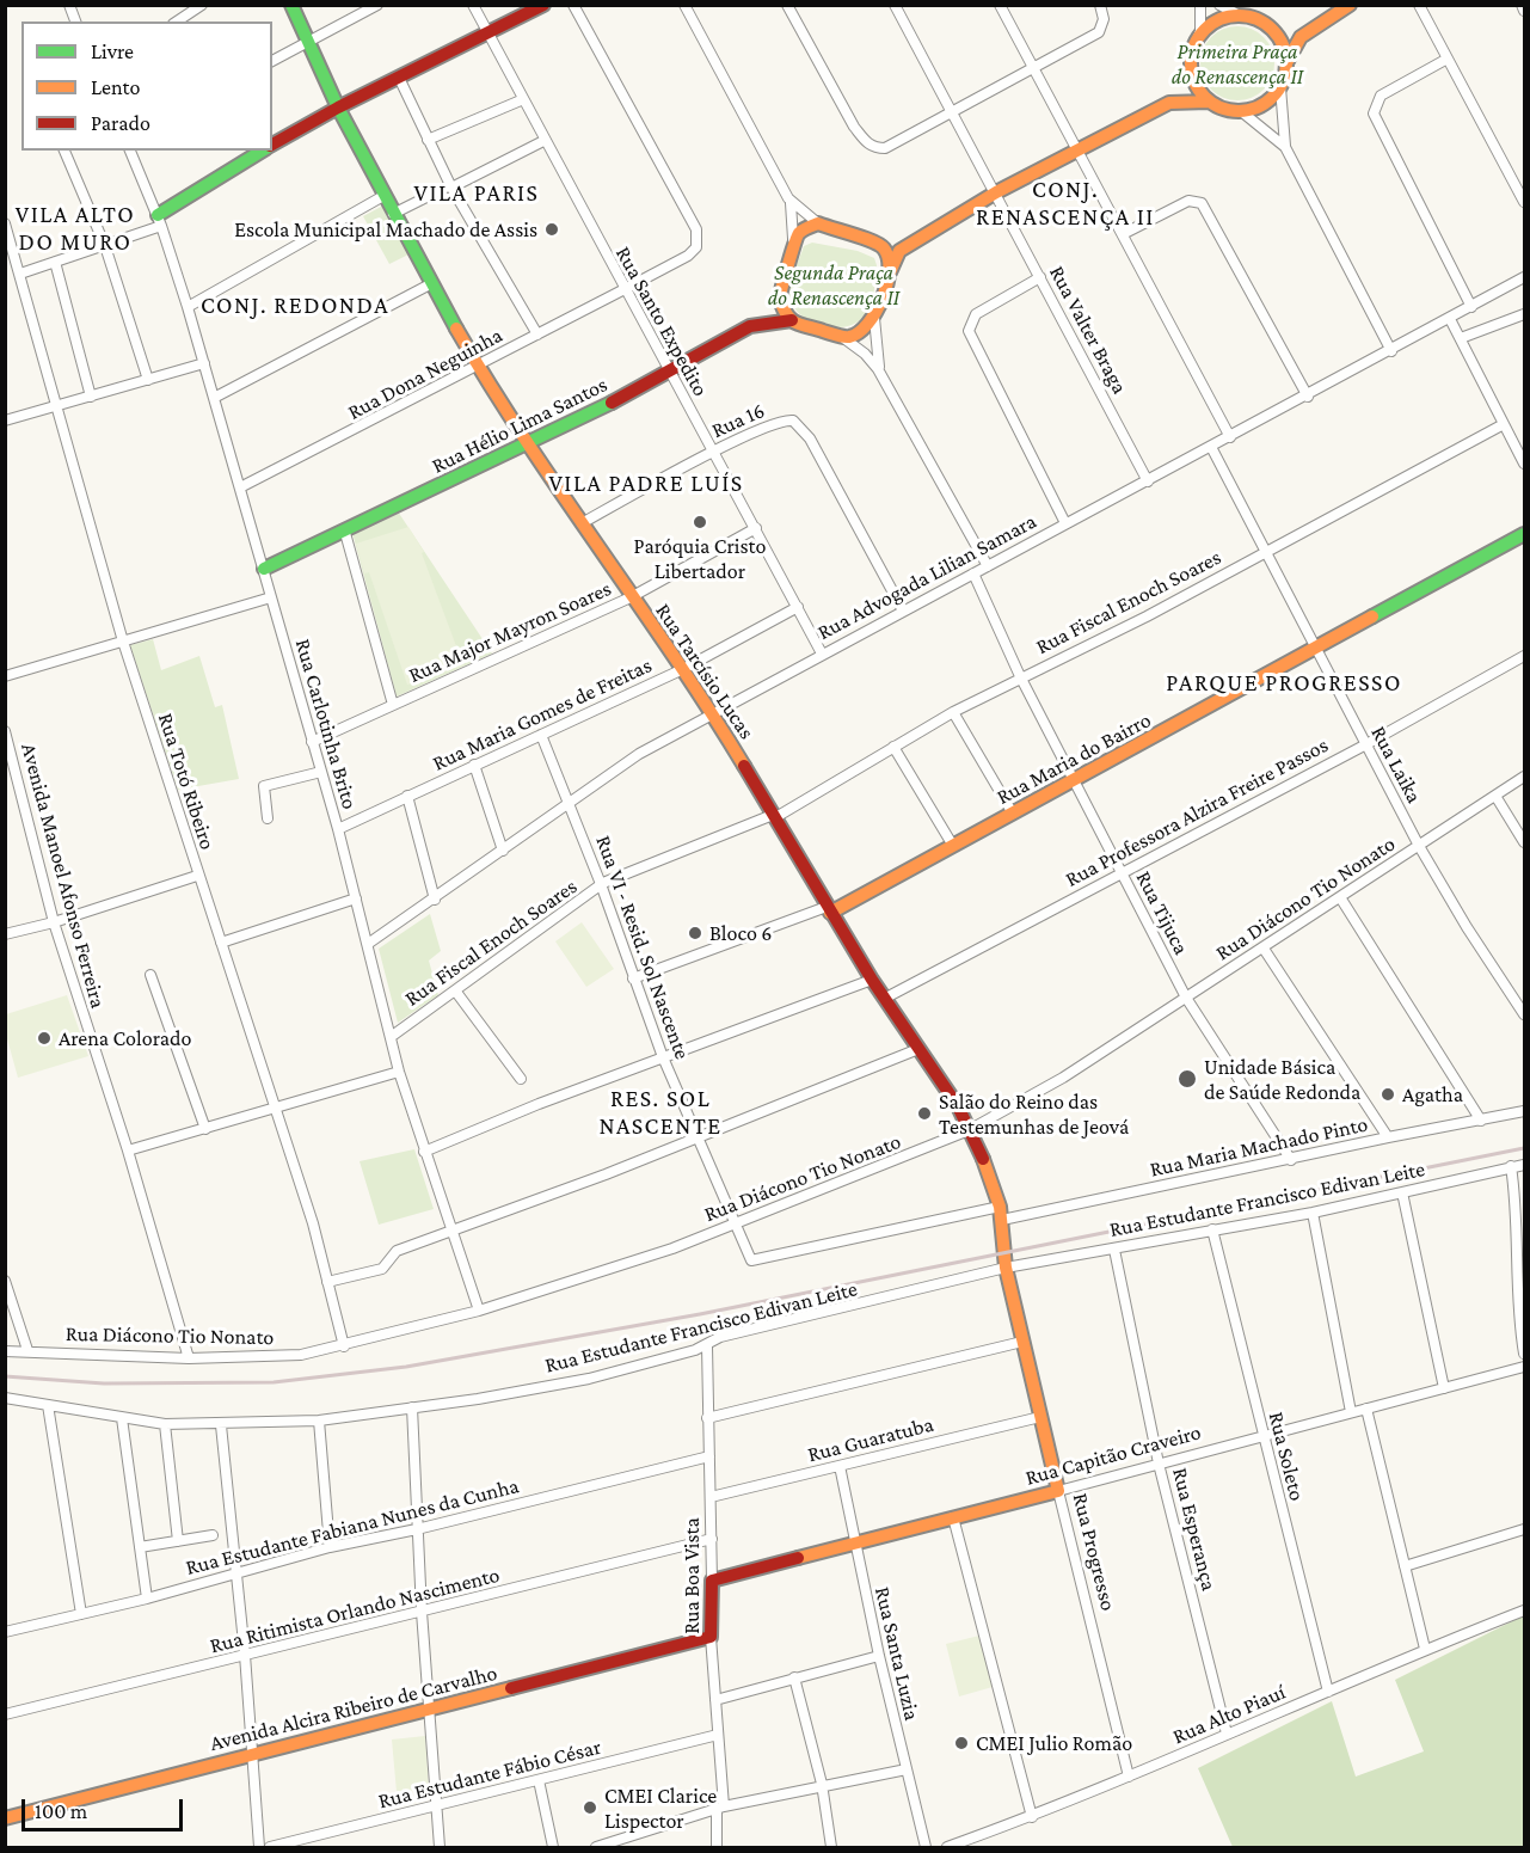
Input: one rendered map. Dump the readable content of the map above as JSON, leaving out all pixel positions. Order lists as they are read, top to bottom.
{
  "streets": {
    "street": [
      "Rua Santo Expedito",
      "Rua Valter Braga",
      "Rua Dona Neguinha",
      "Rua 16",
      "Rua Hélio Lima Santos",
      "Rua Advogada Lilian Samara",
      "Rua Fiscal Enoch Soares",
      "Rua Major Mayron Soares",
      "Rua Tarcísio Lucas",
      "Rua Maria Gomes de Freitas",
      "Rua Carlotinha Brito",
      "Rua Maria do Bairro",
      "Rua Laika",
      "Rua Totó Ribeiro",
      "Rua Professora Alzira Freire Passos",
      "Avenida Manoel Afonso Ferreira",
      "Rua Diácono Tio Nonato",
      "Rua Tijuca",
      "Rua VI - Resid. Sol Nascente",
      "Rua Maria Machado Pinto",
      "Rua Estudante Francisco Edivan Leite",
      "Rua Guaratuba",
      "Rua Capitão Craveiro",
      "Rua Soleto",
      "Rua Estudante Fabiana Nunes da Cunha",
      "Rua Esperança",
      "Rua Progresso",
      "Rua Boa Vista",
      "Rua Ritimista Orlando Nascimento",
      "Rua Santa Luzia",
      "Avenida Alcira Ribeiro de Carvalho",
      "Rua Alto Piauí",
      "Rua Estudante Fábio César"
    ]
  },
  "crossings": [
    ["Rua Santo Expedito", "Rua Dona Neguinha"],
    ["Rua Santo Expedito", "Rua 16"],
    ["Rua Santo Expedito", "Rua Hélio Lima Santos"],
    ["Rua Santo Expedito", "Rua Advogada Lilian Samara"],
    ["Rua Santo Expedito", "Rua Major Mayron Soares"],
    ["Rua Santo Expedito", "Rua Maria Gomes de Freitas"],
    ["Rua Valter Braga", "Rua Advogada Lilian Samara"],
    ["Rua Dona Neguinha", "Rua Tarcísio Lucas"],
    ["Rua Dona Neguinha", "Rua Carlotinha Brito"],
    ["Rua 16", "Rua Advogada Lilian Samara"],
    ["Rua 16", "Rua Tarcísio Lucas"],
    ["Rua Hélio Lima Santos", "Rua Tarcísio Lucas"],
    ["Rua Hélio Lima Santos", "Rua Carlotinha Brito"],
    ["Rua Advogada Lilian Samara", "Rua Tarcísio Lucas"],
    ["Rua Advogada Lilian Samara", "Rua Carlotinha Brito"],
    ["Rua Advogada Lilian Samara", "Rua Laika"],
    ["Rua Advogada Lilian Samara", "Rua Tijuca"],
    ["Rua Advogada Lilian Samara", "Rua VI - Resid. Sol Nascente"],
    ["Rua Fiscal Enoch Soares", "Rua Tarcísio Lucas"],
    ["Rua Fiscal Enoch Soares", "Rua Carlotinha Brito"],
    ["Rua Fiscal Enoch Soares", "Rua Laika"],
    ["Rua Fiscal Enoch Soares", "Rua Tijuca"],
    ["Rua Fiscal Enoch Soares", "Rua VI - Resid. Sol Nascente"],
    ["Rua Major Mayron Soares", "Rua Tarcísio Lucas"],
    ["Rua Major Mayron Soares", "Rua Carlotinha Brito"],
    ["Rua Tarcísio Lucas", "Rua Maria Gomes de Freitas"],
    ["Rua Tarcísio Lucas", "Rua Maria do Bairro"],
    ["Rua Tarcísio Lucas", "Rua Professora Alzira Freire Passos"],
    ["Rua Tarcísio Lucas", "Rua Diácono Tio Nonato"],
    ["Rua Tarcísio Lucas", "Rua Maria Machado Pinto"],
    ["Rua Tarcísio Lucas", "Rua Progresso"],
    ["Rua Maria Gomes de Freitas", "Rua Carlotinha Brito"],
    ["Rua Maria Gomes de Freitas", "Rua VI - Resid. Sol Nascente"],
    ["Rua Carlotinha Brito", "Rua Diácono Tio Nonato"],
    ["Rua Maria do Bairro", "Rua Laika"],
    ["Rua Maria do Bairro", "Rua Tijuca"],
    ["Rua Maria do Bairro", "Rua VI - Resid. Sol Nascente"],
    ["Rua Laika", "Rua Professora Alzira Freire Passos"],
    ["Rua Laika", "Rua Diácono Tio Nonato"],
    ["Rua Totó Ribeiro", "Rua Diácono Tio Nonato"],
    ["Rua Professora Alzira Freire Passos", "Rua Tijuca"],
    ["Avenida Manoel Afonso Ferreira", "Rua Diácono Tio Nonato"],
    ["Rua Diácono Tio Nonato", "Rua Tijuca"],
    ["Rua Diácono Tio Nonato", "Rua VI - Resid. Sol Nascente"],
    ["Rua Tijuca", "Rua Maria Machado Pinto"],
    ["Rua VI - Resid. Sol Nascente", "Rua Maria Machado Pinto"],
    ["Rua Estudante Francisco Edivan Leite", "Rua Soleto"],
    ["Rua Estudante Francisco Edivan Leite", "Rua Esperança"],
    ["Rua Estudante Francisco Edivan Leite", "Rua Progresso"],
    ["Rua Estudante Francisco Edivan Leite", "Rua Boa Vista"],
    ["Rua Guaratuba", "Rua Progresso"],
    ["Rua Guaratuba", "Rua Boa Vista"],
    ["Rua Guaratuba", "Rua Santa Luzia"],
    ["Rua Capitão Craveiro", "Rua Soleto"],
    ["Rua Capitão Craveiro", "Rua Esperança"],
    ["Rua Capitão Craveiro", "Rua Progresso"],
    ["Rua Capitão Craveiro", "Rua Boa Vista"],
    ["Rua Capitão Craveiro", "Rua Santa Luzia"],
    ["Rua Soleto", "Rua Alto Piauí"],
    ["Rua Estudante Fabiana Nunes da Cunha", "Rua Boa Vista"],
    ["Rua Esperança", "Rua Alto Piauí"],
    ["Rua Progresso", "Rua Alto Piauí"],
    ["Rua Boa Vista", "Rua Ritimista Orlando Nascimento"],
    ["Rua Boa Vista", "Avenida Alcira Ribeiro de Carvalho"],
    ["Rua Boa Vista", "Rua Estudante Fábio César"]
  ],
  "districts": [
    "CONJ. RENASCENÇA II",
    "VILA PARIS",
    "VILA ALTO DO MURO",
    "CONJ. REDONDA",
    "VILA PADRE LUÍS",
    "PARQUE PROGRESSO",
    "RES. SOL NASCENTE"
  ],
  "parks": ["Primeira Praça do Renascença II", "Segunda Praça do Renascença II"],
  "places": [
    "Escola Municipal Machado de Assis",
    "Paróquia Cristo Libertador",
    "Bloco 6",
    "Arena Colorado",
    "Unidade Básica de Saúde Redonda",
    "Agatha",
    "Salão do Reino das Testemunhas de Jeová",
    "CMEI Julio Romão",
    "CMEI Clarice Lispector"
  ],
  "legend": ["Livre", "Lento", "Parado"],
  "scale_bar": "100 m"
}
